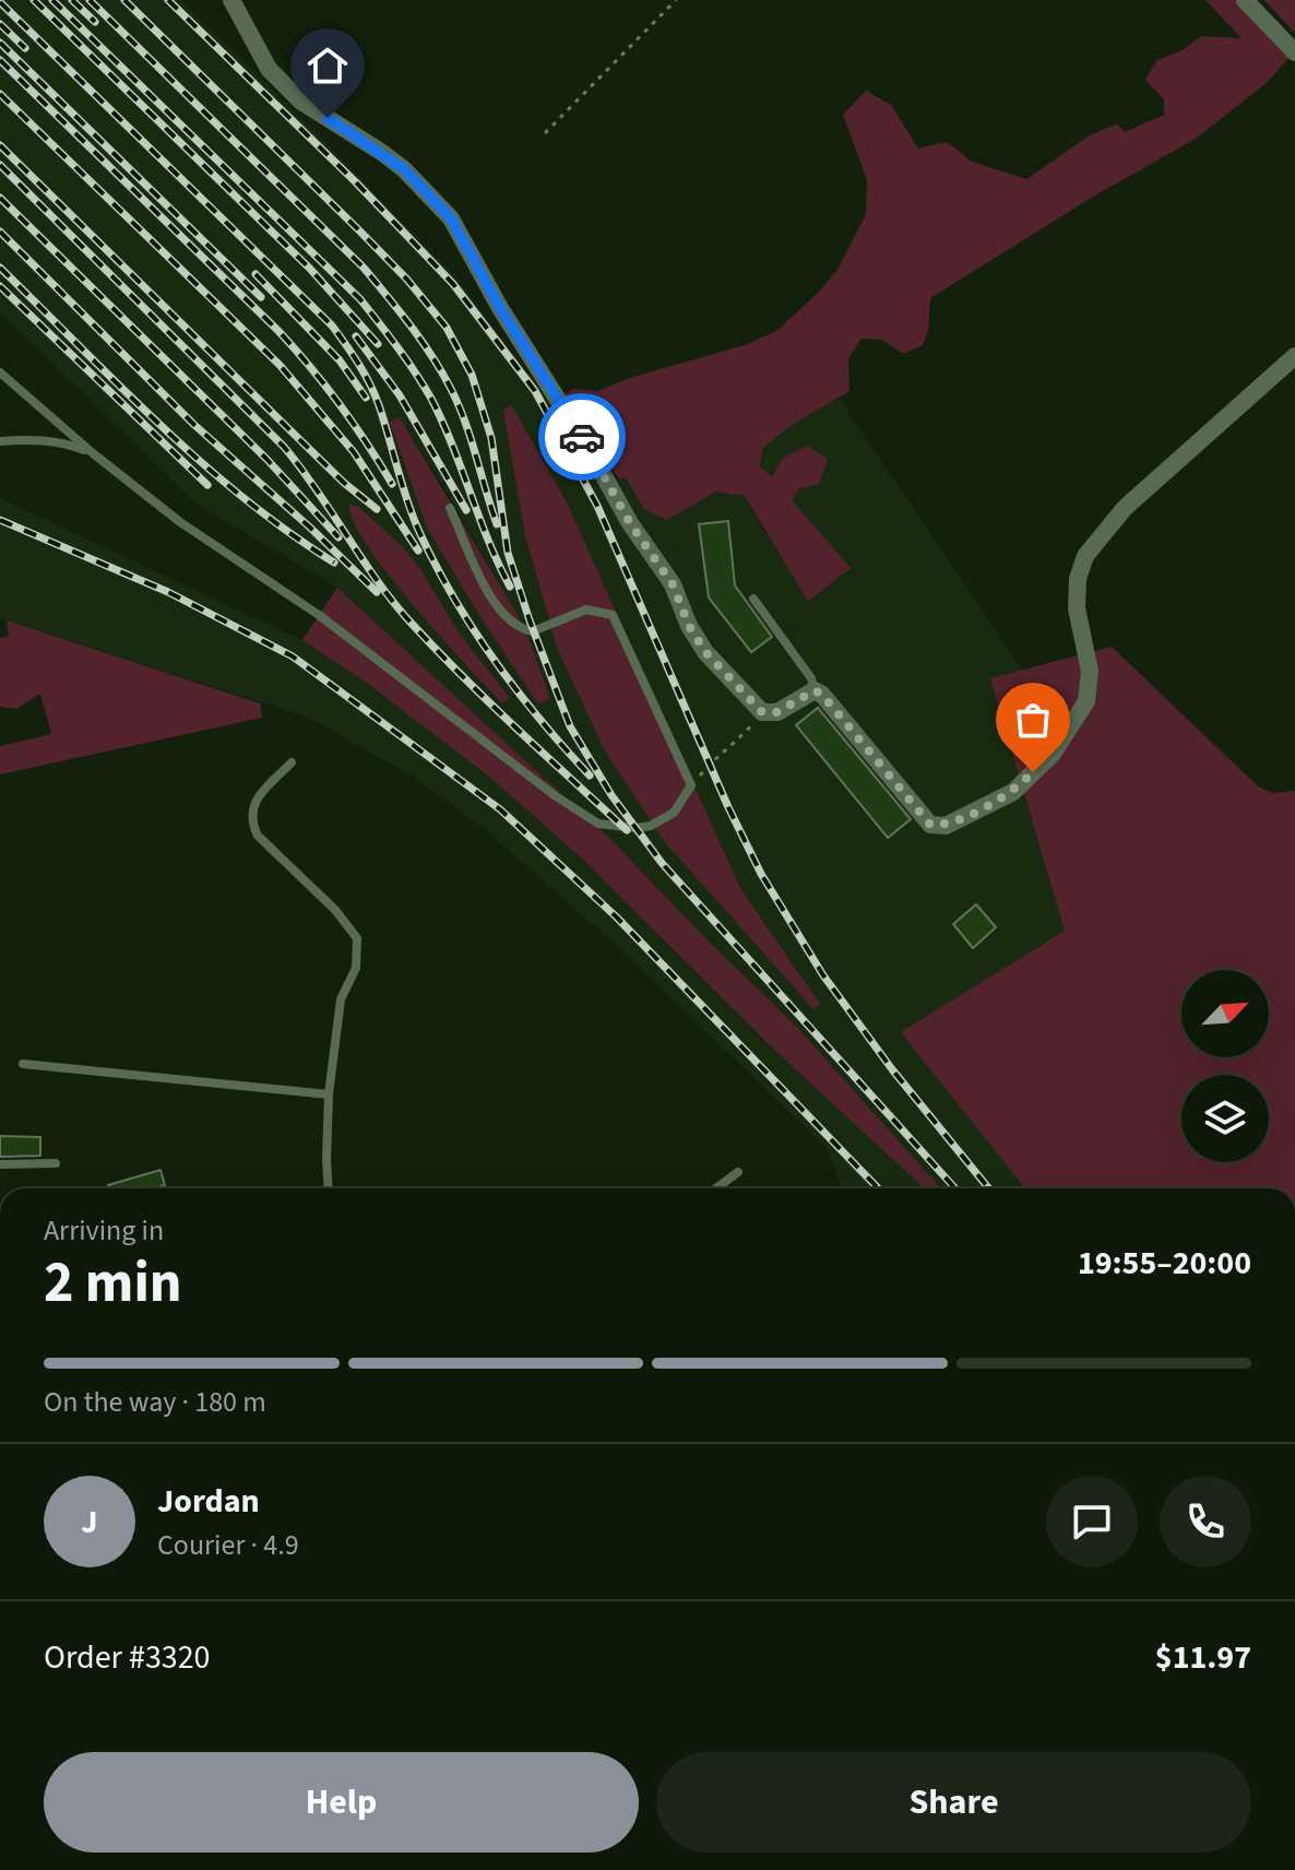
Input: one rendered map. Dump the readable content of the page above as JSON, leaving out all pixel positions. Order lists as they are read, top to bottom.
{
  "north": "top right",
  "page": {
    "heading": ["2 min", "Arriving in", "19:55–20:00"],
    "panel": [
      "Jordan",
      "Courier · 4.9",
      "Order #3320",
      "$11.97"
    ],
    "bar": "On the way · 180 m",
    "round": "J",
    "buttons": ["Help", "Share"]
  }
}
